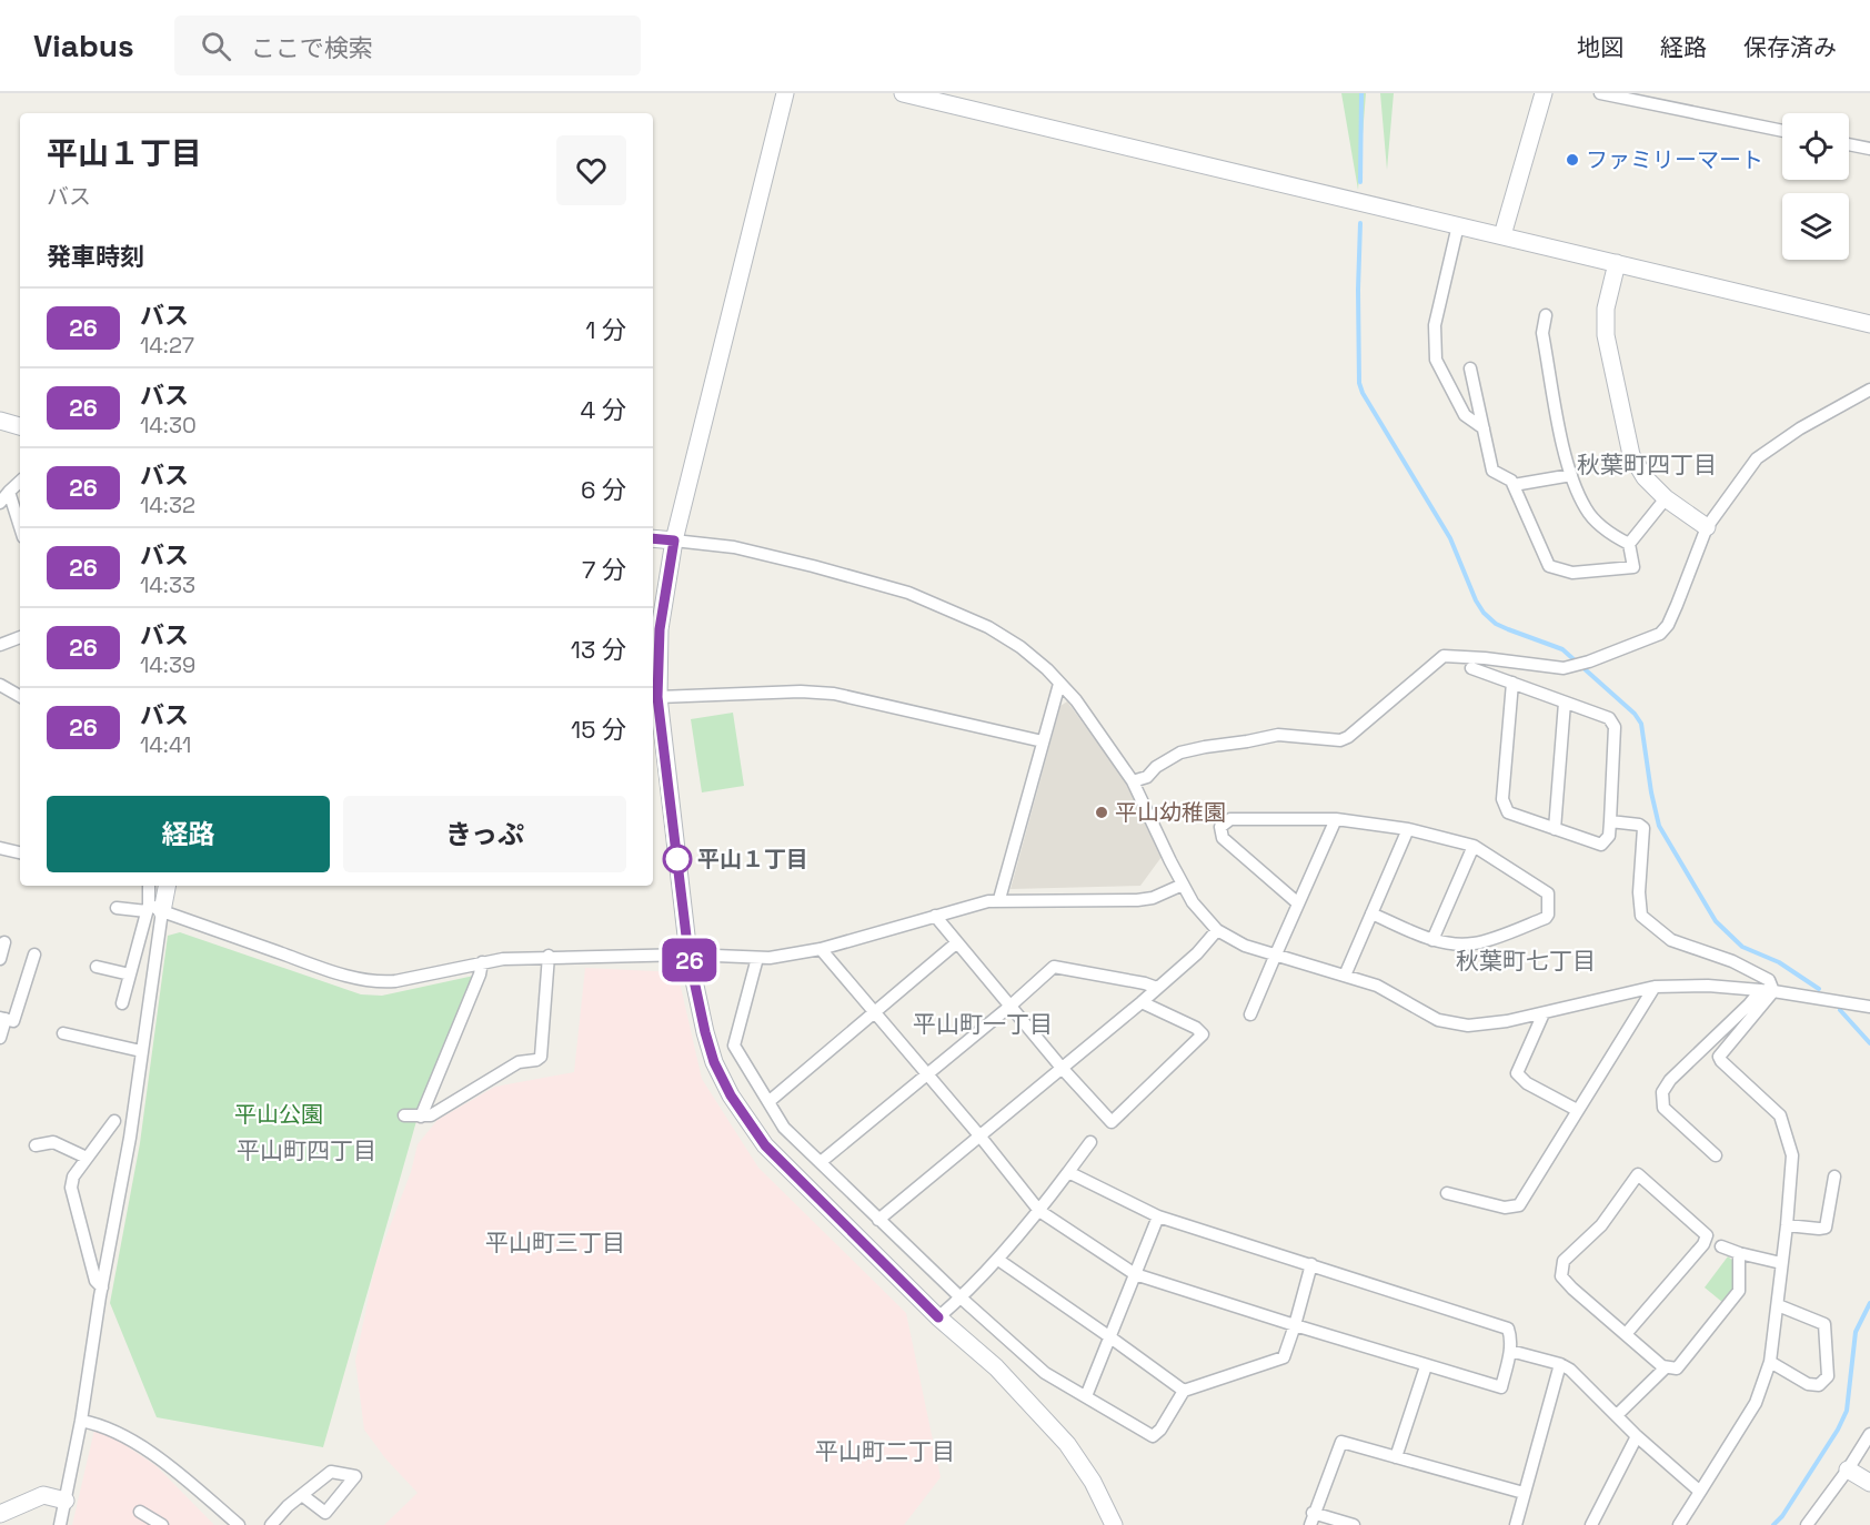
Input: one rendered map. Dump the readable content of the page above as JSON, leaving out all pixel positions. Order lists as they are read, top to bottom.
{
  "districts": [
    "秋葉町四丁目",
    "秋葉町七丁目",
    "平山町一丁目",
    "平山町四丁目",
    "平山町三丁目",
    "平山町二丁目"
  ],
  "parks": ["平山公園"],
  "places": ["ファミリーマート", "平山幼稚園", "平山１丁目"],
  "lines": ["bus line 26"],
  "page": {
    "header": "Viabus",
    "search": "ここで検索",
    "nav": ["地図", "経路", "保存済み"],
    "on_map": "26",
    "heading": [
      ["平山１丁目", "バス"],
      "発車時刻"
    ],
    "list": [
      {
        "mark": "26",
        "name": "バス",
        "note": "14:27",
        "value": "1 分"
      },
      {
        "mark": "26",
        "name": "バス",
        "note": "14:30",
        "value": "4 分"
      },
      {
        "mark": "26",
        "name": "バス",
        "note": "14:32",
        "value": "6 分"
      },
      {
        "mark": "26",
        "name": "バス",
        "note": "14:33",
        "value": "7 分"
      },
      {
        "mark": "26",
        "name": "バス",
        "note": "14:39",
        "value": "13 分"
      },
      {
        "mark": "26",
        "name": "バス",
        "note": "14:41",
        "value": "15 分"
      }
    ],
    "buttons": ["経路", "きっぷ"]
  }
}
